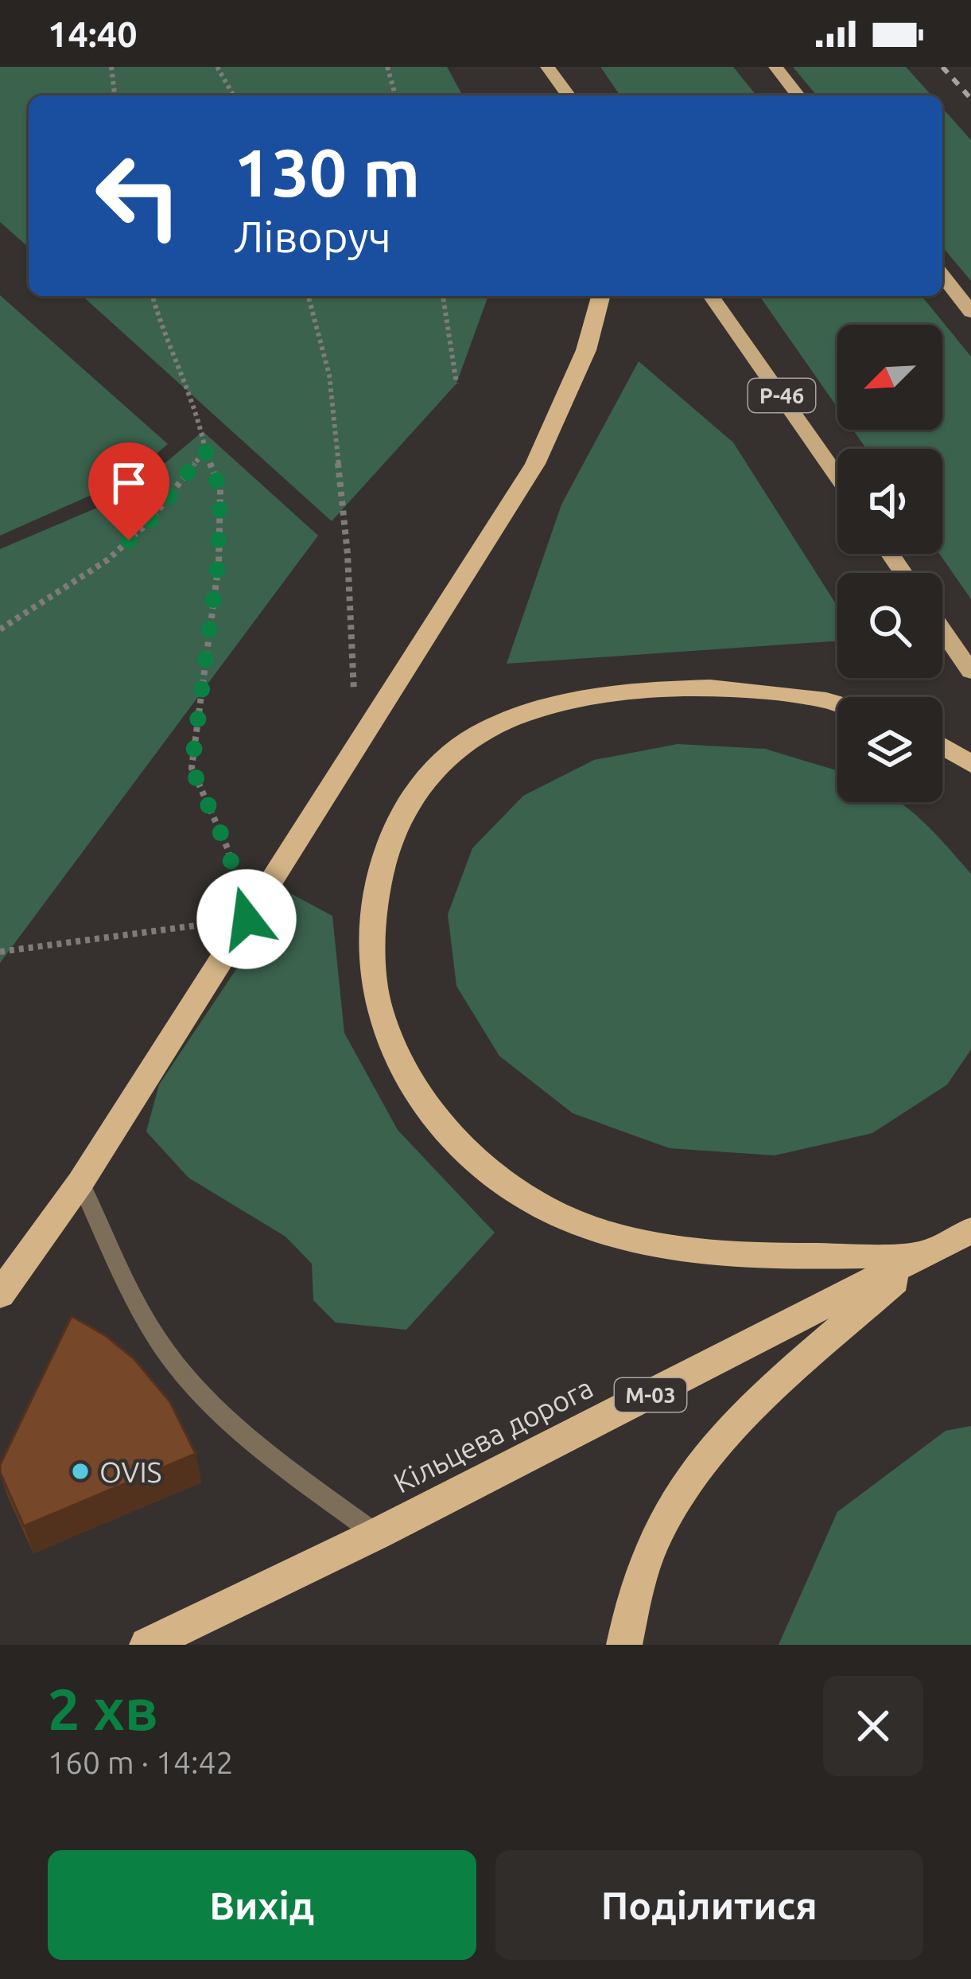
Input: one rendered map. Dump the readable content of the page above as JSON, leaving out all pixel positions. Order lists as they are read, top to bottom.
{
  "streets": {
    "highway": ["М-03", "Кільцева дорога"],
    "main road": ["Р-46"]
  },
  "places": ["OVIS"],
  "north": "bottom left",
  "page": {
    "status": "14:40",
    "turn": ["130 m", "Ліворуч"],
    "heading": ["2 хв", "160 m · 14:42"],
    "buttons": ["Вихід", "Поділитися"]
  }
}
